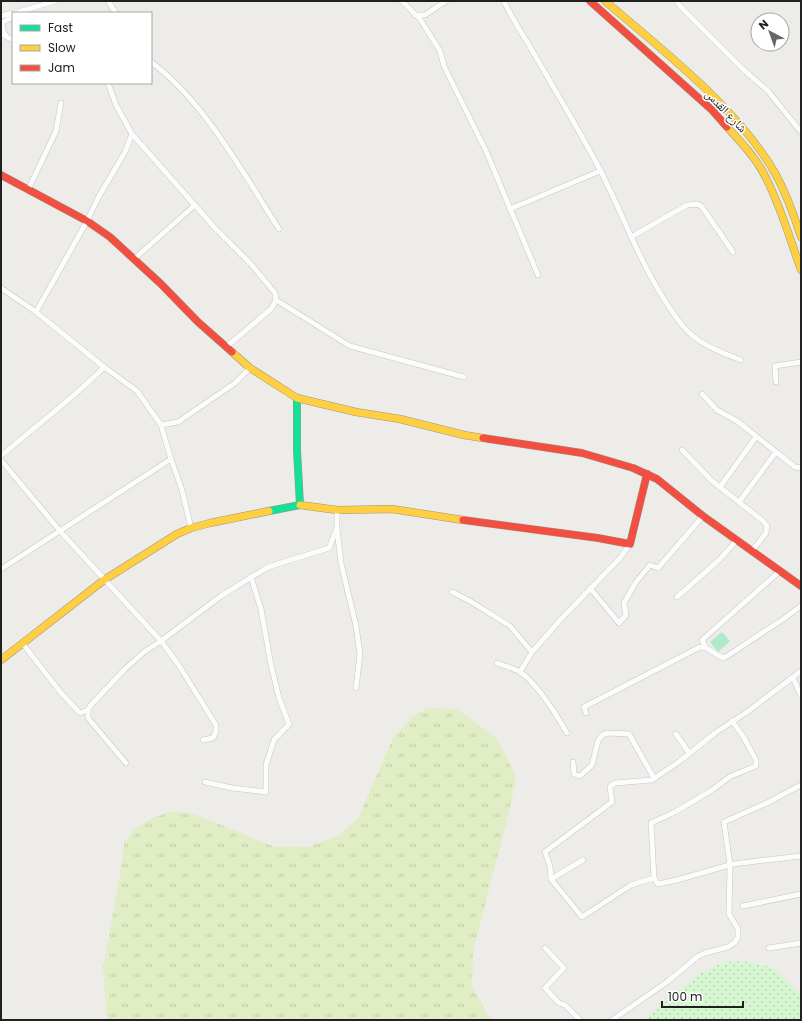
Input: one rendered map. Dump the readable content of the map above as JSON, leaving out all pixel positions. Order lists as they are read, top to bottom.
{
  "streets": {
    "street": ["شارع القدس"]
  },
  "legend": ["Fast", "Slow", "Jam"],
  "scale_bar": "100 m",
  "north": "top left"
}
